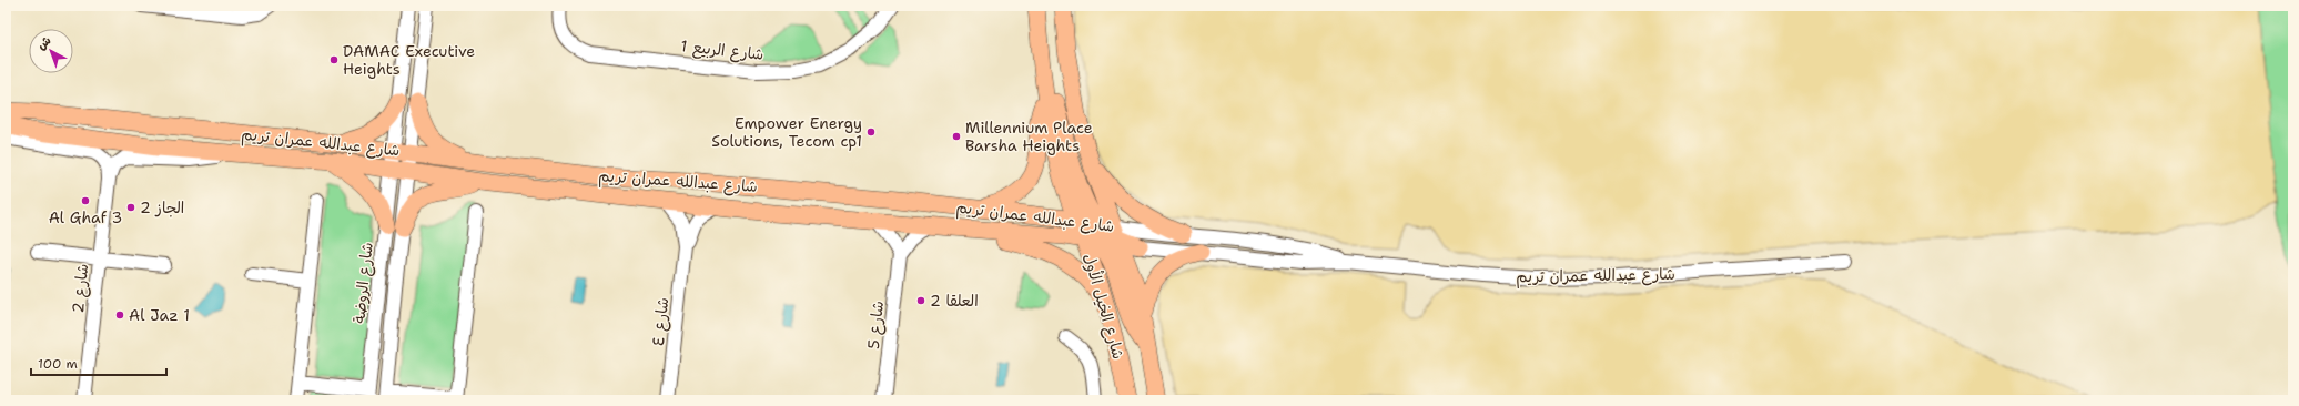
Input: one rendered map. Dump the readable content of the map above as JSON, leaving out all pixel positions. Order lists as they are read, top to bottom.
{
  "streets": {
    "main road": ["شارع عبدالله عمران تريم", "شارع الخيل الأول"],
    "street": [
      "شارع الربيع 1",
      "شارع الروضة",
      "شارع 2",
      "شارع ٤",
      "شارع 5"
    ]
  },
  "crossings": [
    ["شارع عبدالله عمران تريم", "شارع الروضة"],
    ["شارع عبدالله عمران تريم", "شارع الخيل الأول"],
    ["شارع عبدالله عمران تريم", "شارع ٤"]
  ],
  "places": [
    "DAMAC Executive Heights",
    "Empower Energy Solutions, Tecom cp1",
    "Millennium Place Barsha Heights",
    "Al Ghaf 3",
    "الجاز 2",
    "العلقا 2",
    "Al Jaz 1"
  ],
  "scale_bar": "100 m",
  "north": "top left"
}
